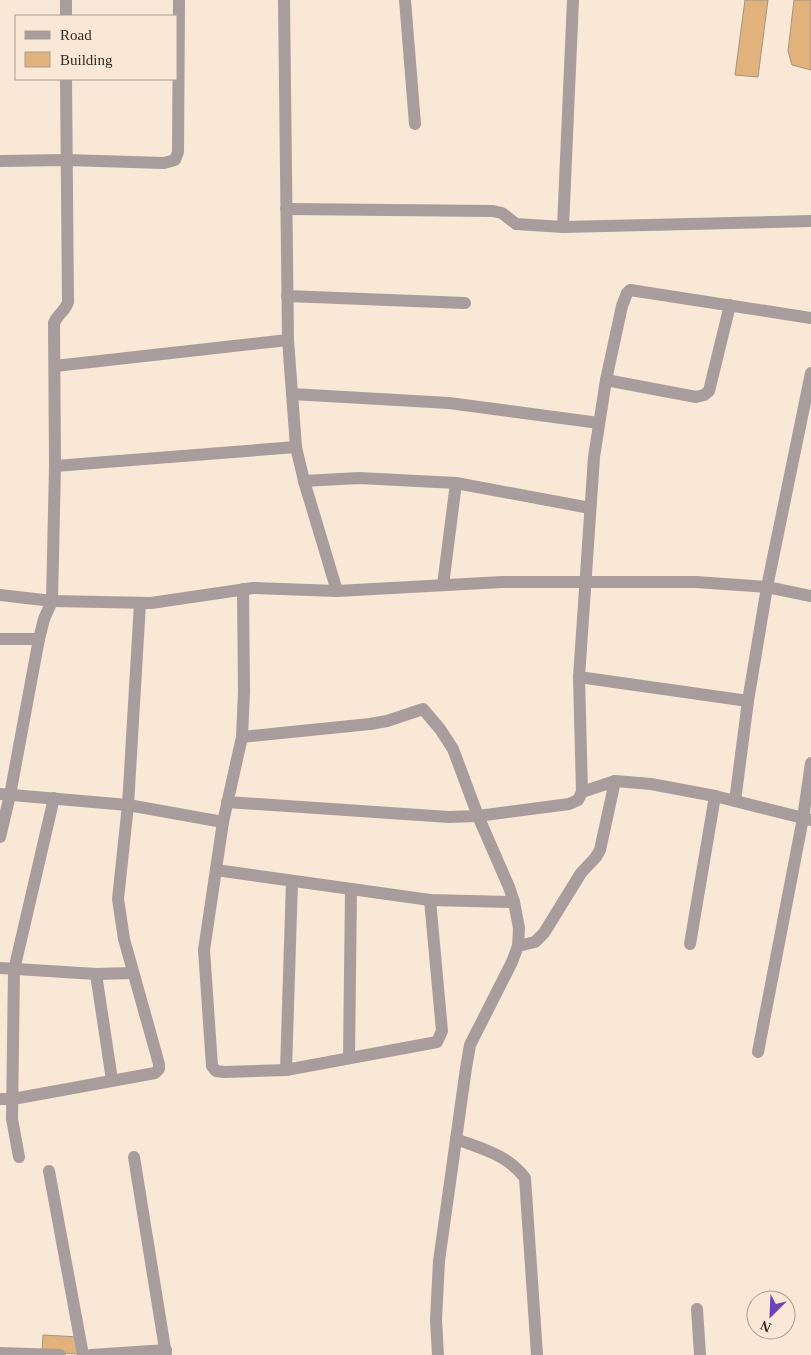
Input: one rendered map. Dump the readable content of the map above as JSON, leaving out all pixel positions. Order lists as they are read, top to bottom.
{
  "legend": ["Road", "Building"],
  "north": "bottom left"
}
